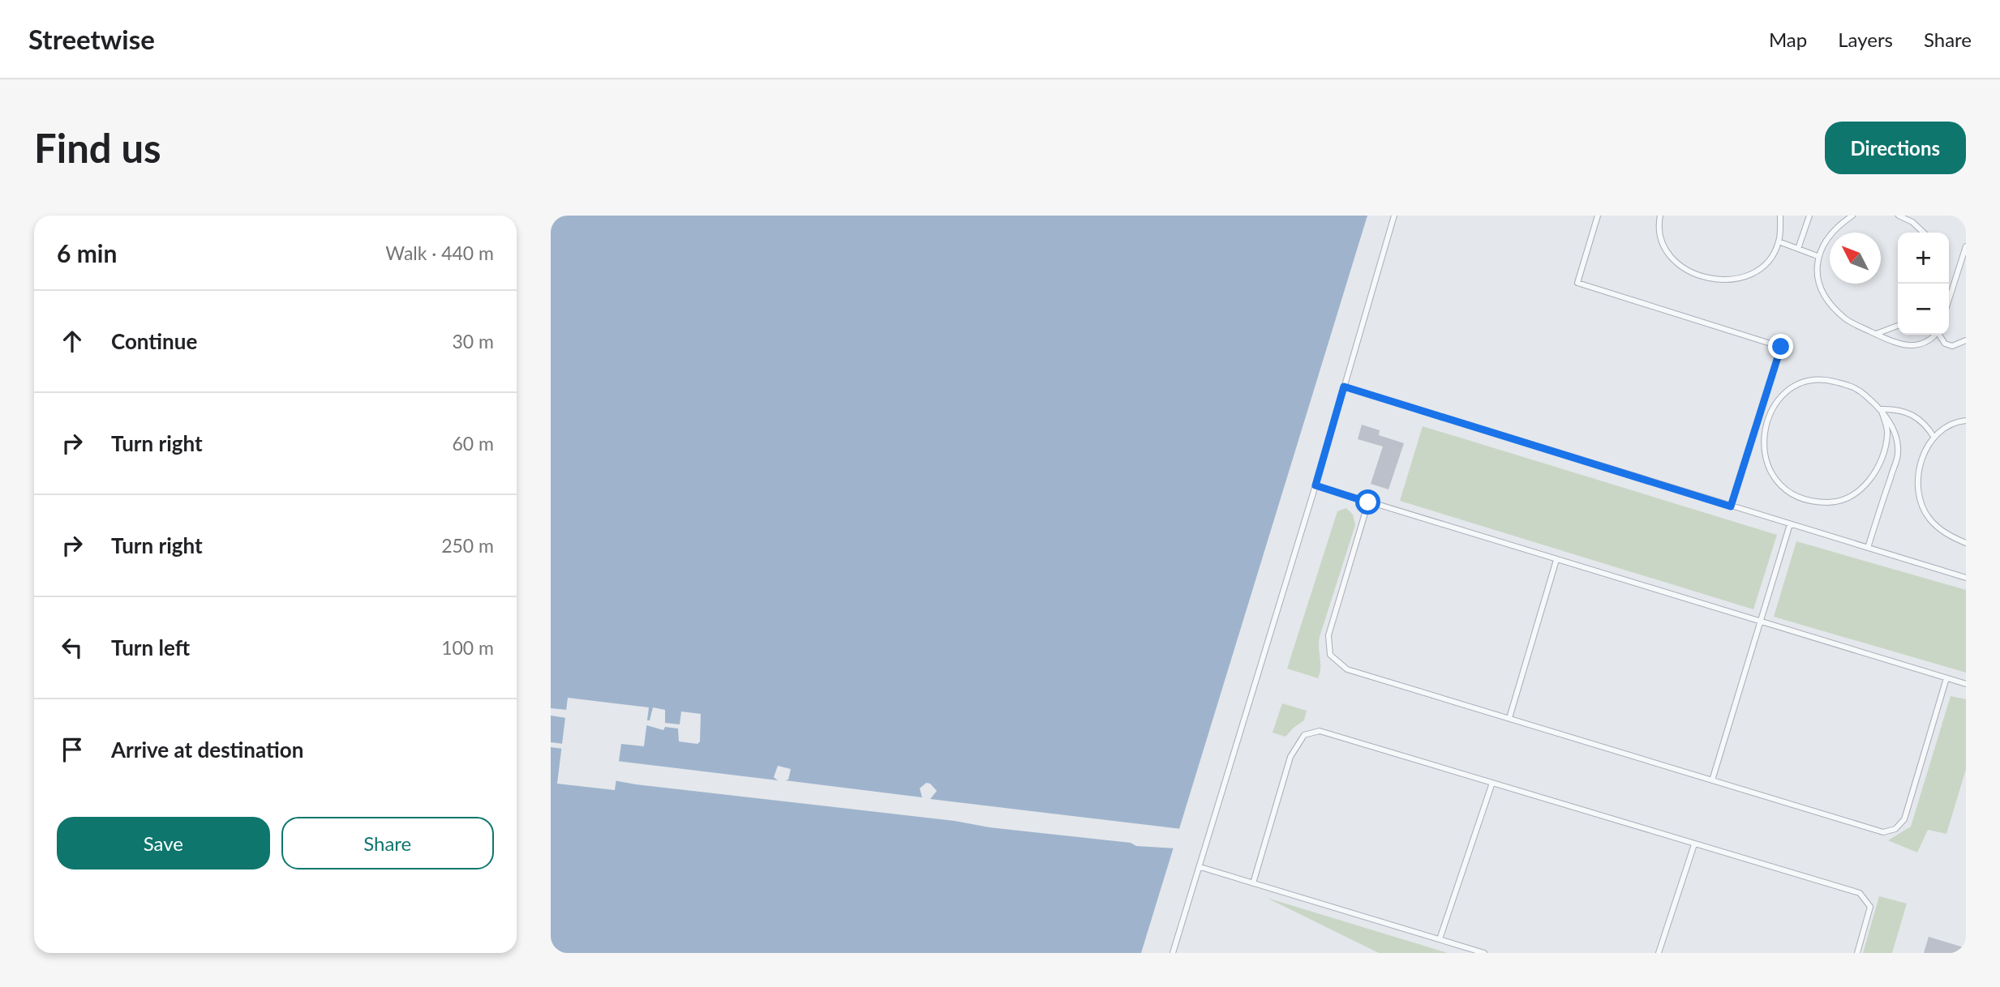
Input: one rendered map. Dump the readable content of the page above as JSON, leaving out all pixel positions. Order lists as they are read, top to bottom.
{
  "north": "top left",
  "page": {
    "header": "Streetwise",
    "nav": ["Map", "Layers", "Share"],
    "buttons": [
      "Directions",
      ["Save", "Share"]
    ],
    "title": "Find us",
    "heading": ["6 min", "Walk · 440 m"],
    "map_buttons": ["+", "−"],
    "list": [
      ["Continue", "30 m"],
      ["Turn right", "60 m"],
      ["Turn right", "250 m"],
      ["Turn left", "100 m"],
      "Arrive at destination"
    ]
  }
}
